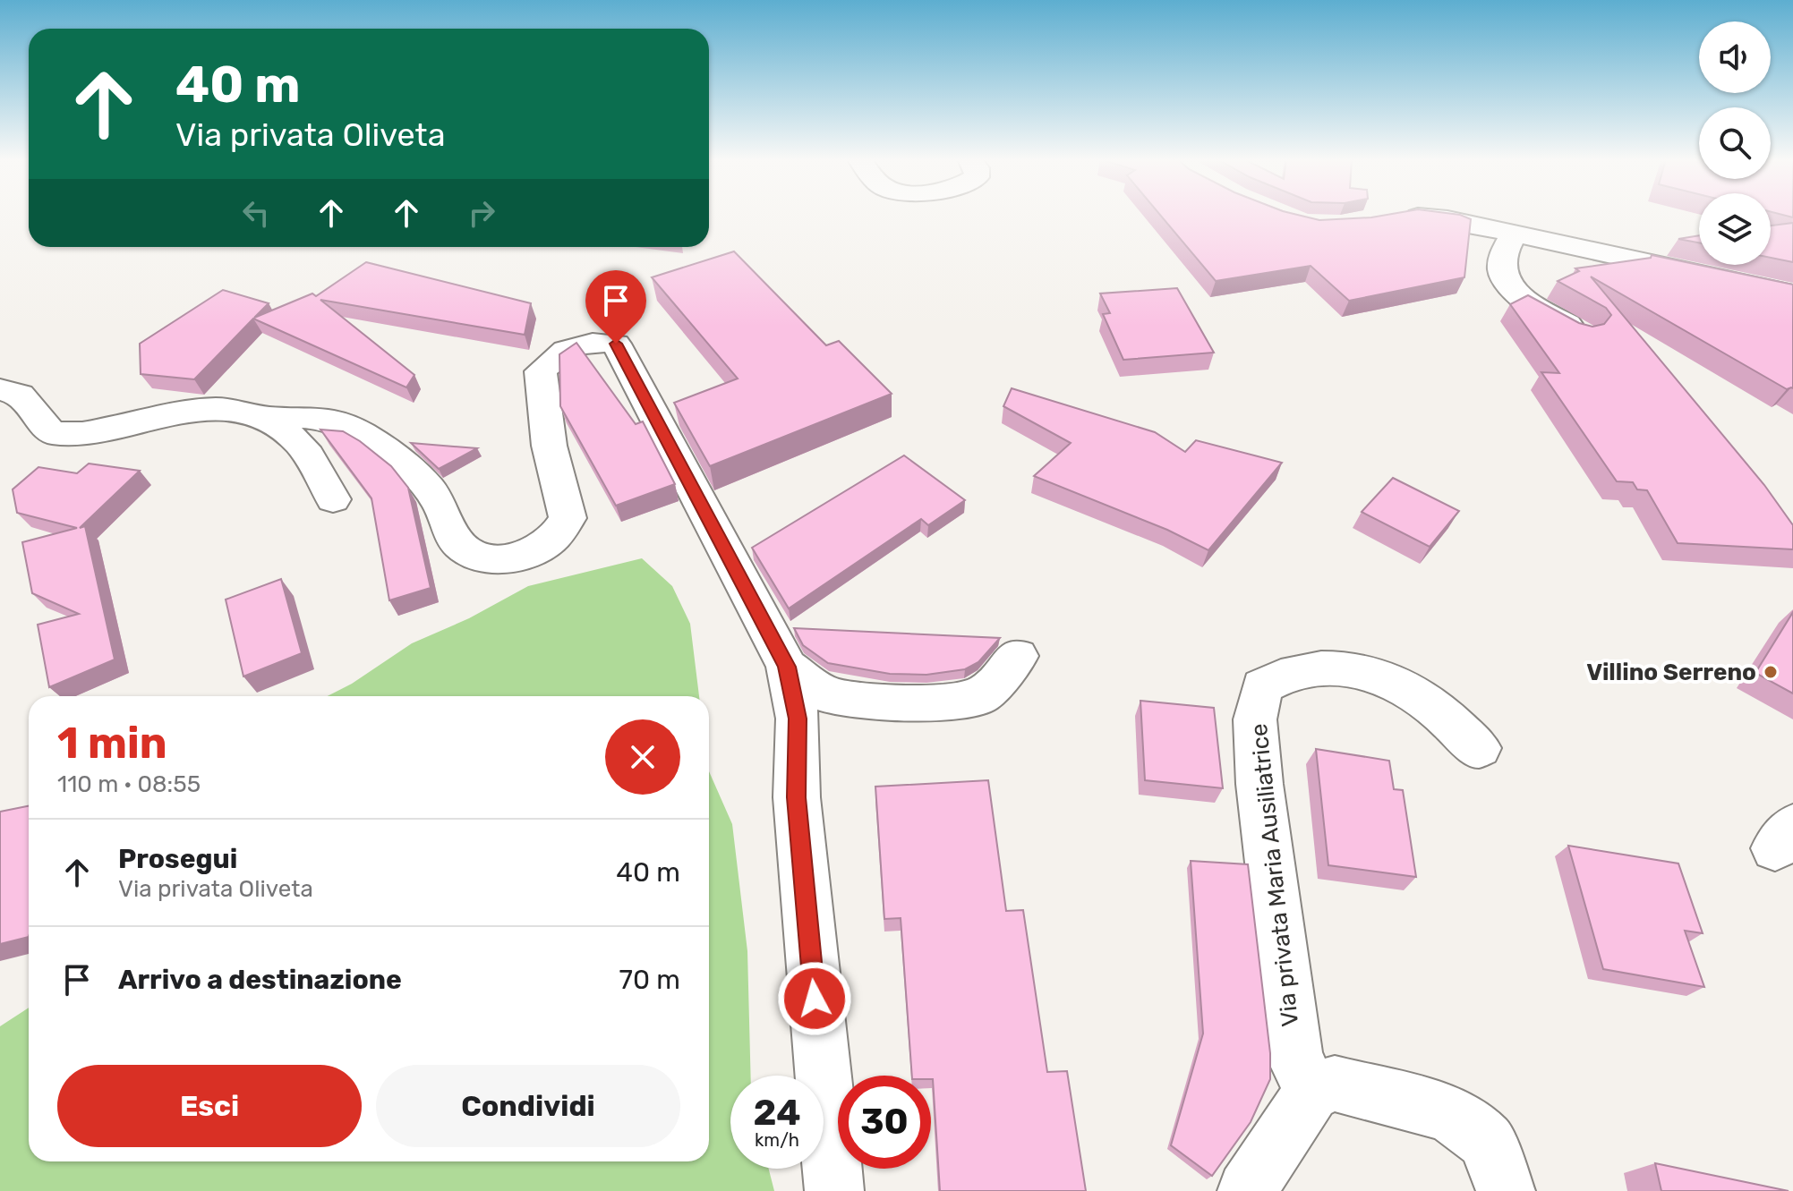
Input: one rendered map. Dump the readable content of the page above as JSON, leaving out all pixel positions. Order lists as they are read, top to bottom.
{
  "streets": {
    "street": ["Via privata Maria Ausiliatrice"]
  },
  "places": ["Villino Serreno"],
  "page": {
    "turn": ["40 m", "Via privata Oliveta"],
    "heading": ["1 min", "110 m · 08:55"],
    "list": [
      {
        "name": "Prosegui",
        "note": "Via privata Oliveta",
        "value": "40 m"
      },
      {
        "name": "Arrivo a destinazione",
        "value": "70 m"
      }
    ],
    "buttons": ["Esci", "Condividi"],
    "speed": "24 km/h",
    "limit": "30"
  }
}
